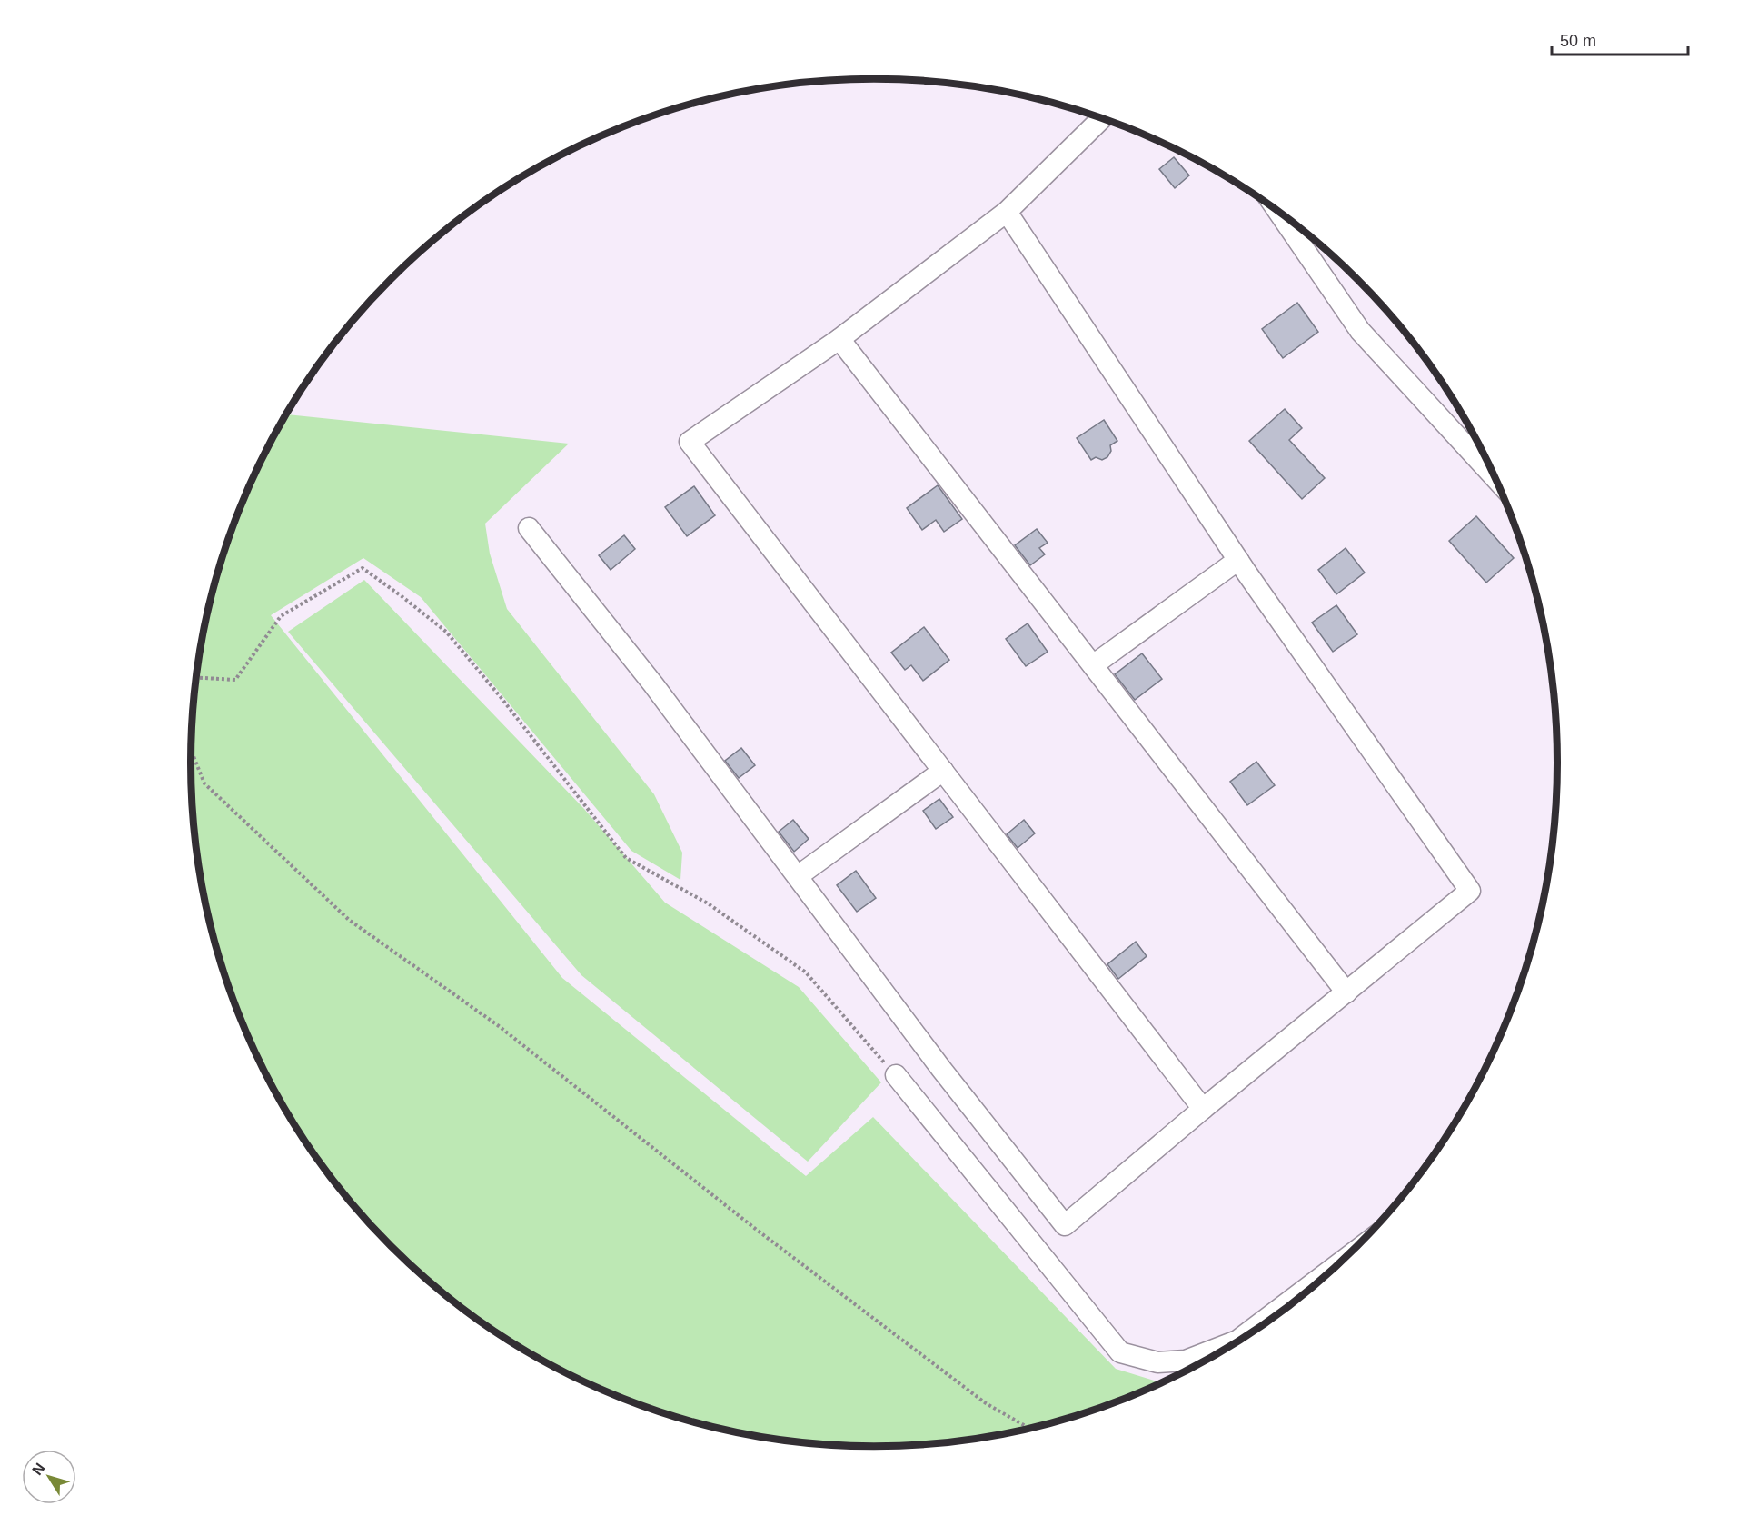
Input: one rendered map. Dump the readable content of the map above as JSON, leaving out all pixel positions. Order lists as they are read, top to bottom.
{
  "scale_bar": "50 m",
  "north": "top left"
}
